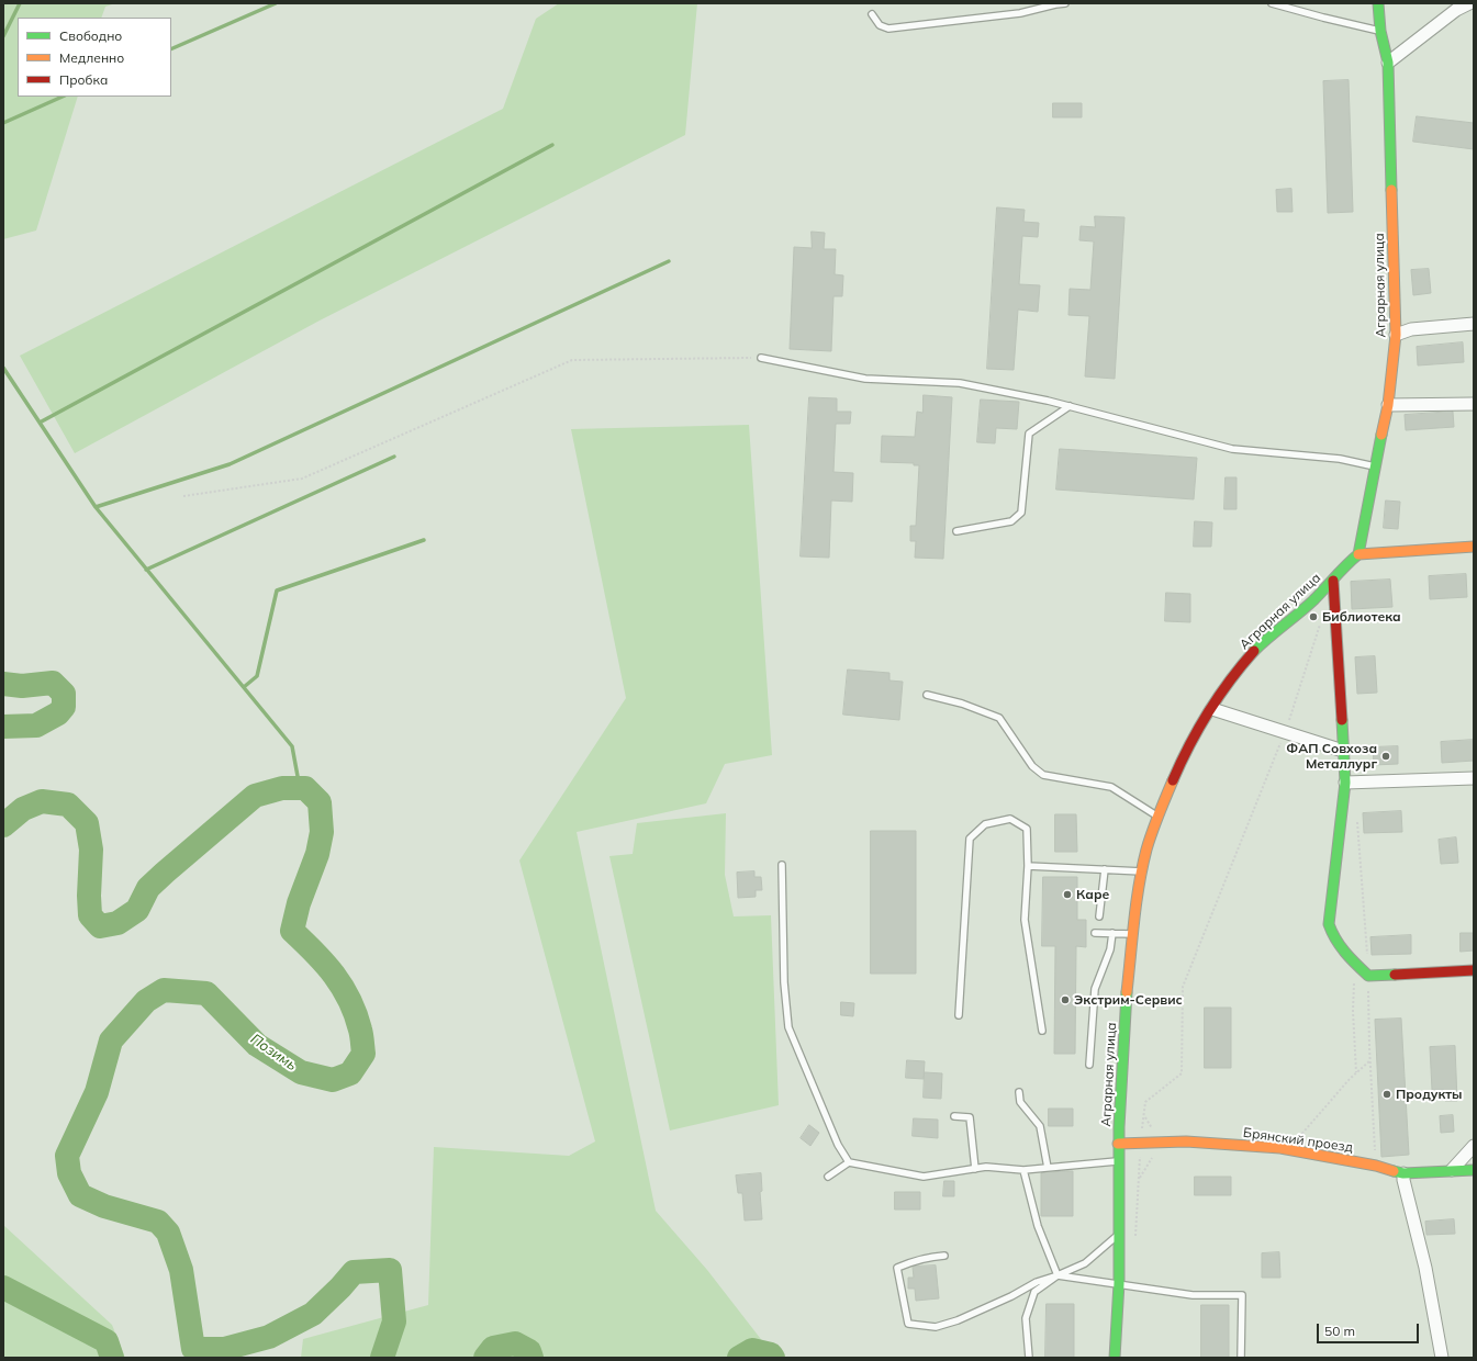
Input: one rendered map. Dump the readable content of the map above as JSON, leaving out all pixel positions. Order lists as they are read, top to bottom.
{
  "streets": {
    "street": ["Аграрная улица", "Брянский проезд"]
  },
  "crossings": [
    ["Аграрная улица", "Брянский проезд"]
  ],
  "water": ["Позимь"],
  "places": [
    "Библиотека",
    "ФАП Совхоза Металлург",
    "Каре",
    "Экстрим-Сервис",
    "Продукты"
  ],
  "legend": ["Свободно", "Медленно", "Пробка"],
  "scale_bar": "50 m"
}
